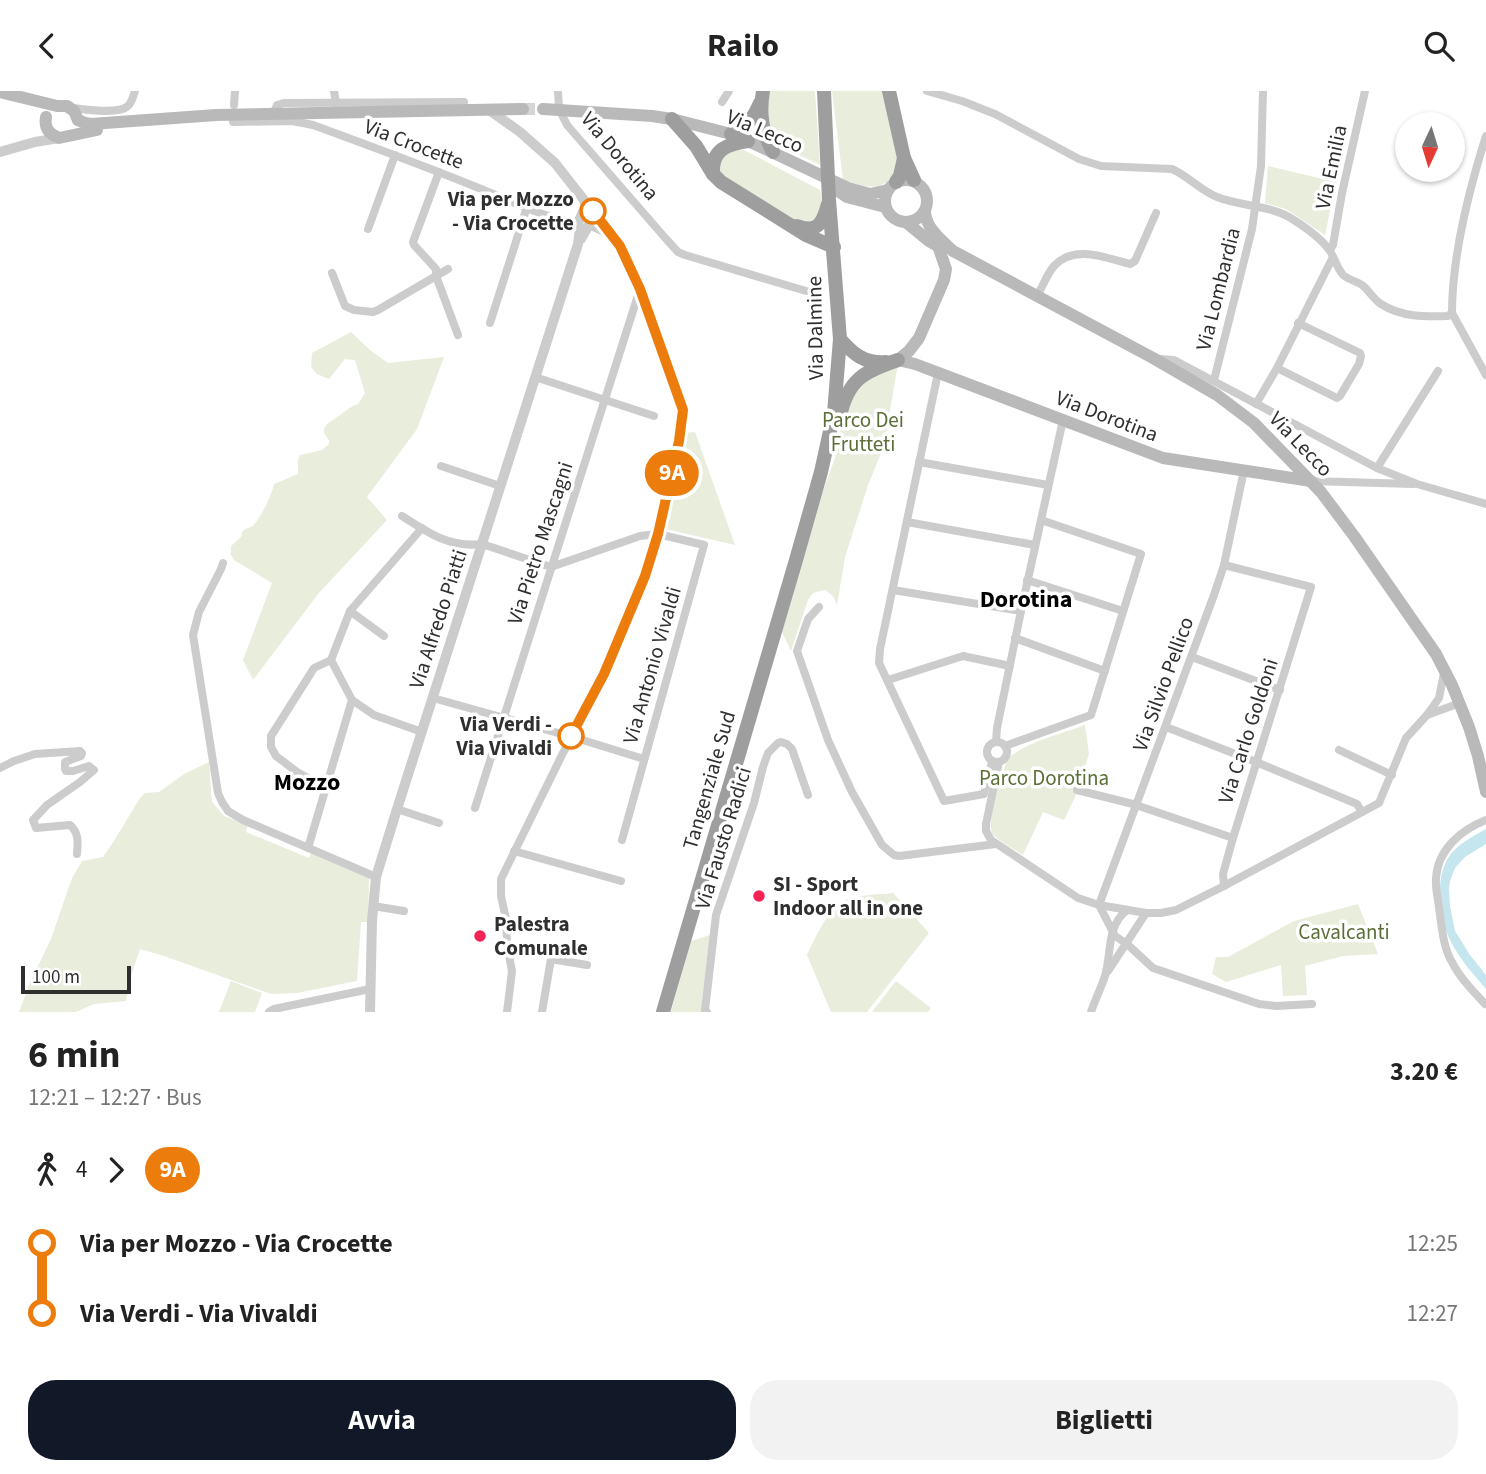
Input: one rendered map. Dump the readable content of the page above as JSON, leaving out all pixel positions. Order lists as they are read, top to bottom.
{
  "streets": {
    "highway": ["Via Dalmine", "Tangenziale Sud"],
    "main road": ["Via Lecco", "Via Dorotina"],
    "street": [
      "Via Crocette",
      "Via Emilia",
      "Via Lombardia",
      "Via Pietro Mascagni",
      "Via Alfredo Piatti",
      "Via Antonio Vivaldi",
      "Via Silvio Pellico",
      "Via Carlo Goldoni",
      "Via Fausto Radici"
    ]
  },
  "crossings": [
    ["Via Lecco", "Via Dorotina"],
    ["Via Crocette", "Via Pietro Mascagni"],
    ["Via Crocette", "Via Alfredo Piatti"],
    ["Via Crocette", "Via Antonio Vivaldi"],
    ["Via Dorotina", "Via Silvio Pellico"],
    ["Via Dalmine", "Tangenziale Sud"],
    ["Via Silvio Pellico", "Via Carlo Goldoni"]
  ],
  "districts": ["Dorotina", "Mozzo"],
  "parks": ["Parco Dei Frutteti", "Parco Dorotina", "Cavalcanti"],
  "places": [
    "Via per Mozzo - Via Crocette",
    "Via Verdi - Via Vivaldi",
    "SI - Sport Indoor all in one",
    "Palestra Comunale"
  ],
  "lines": ["bus line 9A"],
  "scale_bar": "100 m",
  "north": "bottom",
  "page": {
    "header": "Railo",
    "on_map": "9A",
    "scale": "100 m",
    "heading": ["6 min", "12:21 – 12:27 · Bus", "3.20 €"],
    "legs": ["4", "9A"],
    "list": [
      {
        "name": "Via per Mozzo - Via Crocette",
        "value": "12:25"
      },
      {
        "name": "Via Verdi - Via Vivaldi",
        "value": "12:27"
      }
    ],
    "buttons": ["Avvia", "Biglietti"]
  }
}
